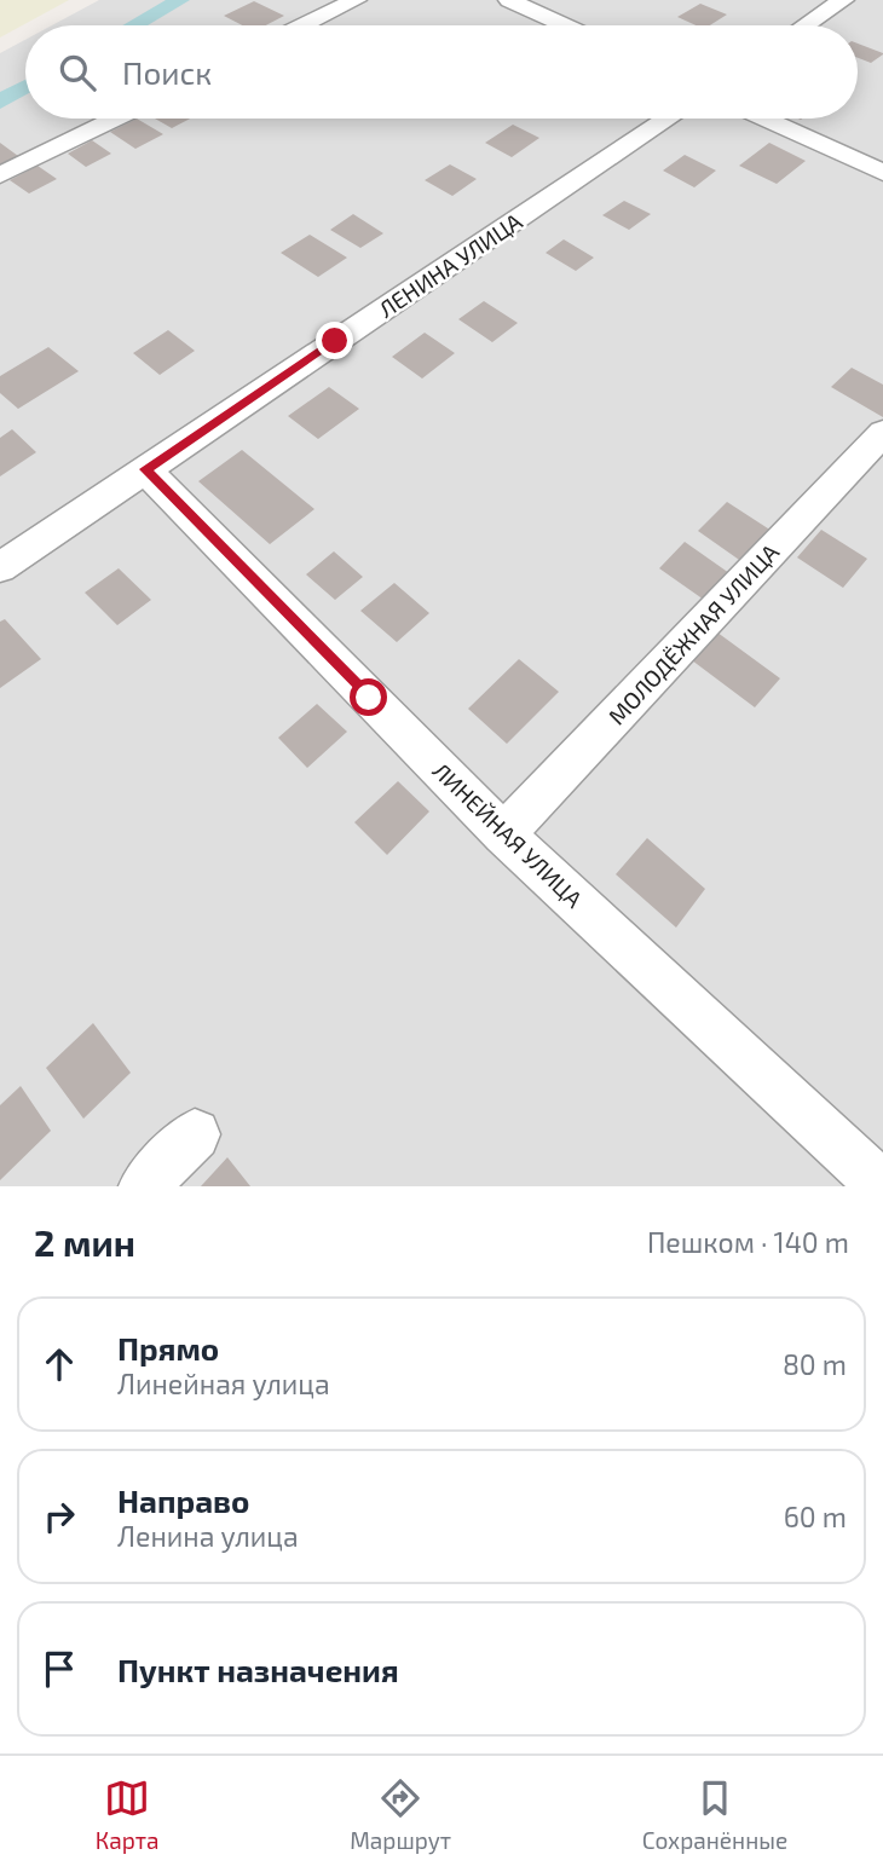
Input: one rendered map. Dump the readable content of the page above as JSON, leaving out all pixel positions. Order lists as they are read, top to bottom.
{
  "streets": {
    "street": ["ЛЕНИНА УЛИЦА", "МОЛОДЁЖНАЯ УЛИЦА", "ЛИНЕЙНАЯ УЛИЦА"]
  },
  "crossings": [
    ["ЛЕНИНА УЛИЦА", "ЛИНЕЙНАЯ УЛИЦА"],
    ["МОЛОДЁЖНАЯ УЛИЦА", "ЛИНЕЙНАЯ УЛИЦА"]
  ],
  "page": {
    "search": "Поиск",
    "heading": ["2 мин", "Пешком · 140 m"],
    "list": [
      ["Прямо", "Линейная улица", "80 m"],
      ["Направо", "Ленина улица", "60 m"],
      "Пункт назначения"
    ],
    "nav": ["Карта", "Маршрут", "Сохранённые"]
  }
}
